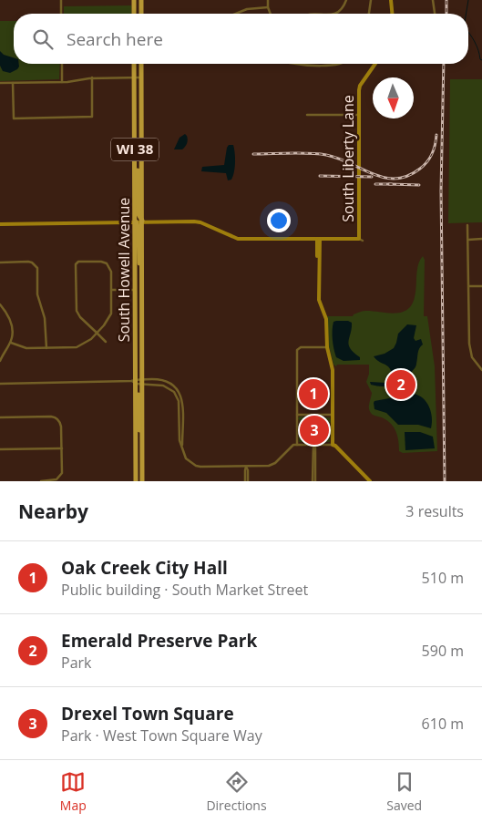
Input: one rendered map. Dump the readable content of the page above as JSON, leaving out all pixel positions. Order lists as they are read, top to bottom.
{
  "streets": {
    "main road": ["WI 38", "South Howell Avenue"],
    "street": ["South Liberty Lane"]
  },
  "north": "bottom",
  "page": {
    "search": "Search here",
    "pins": ["2", "1", "3"],
    "heading": ["Nearby", "3 results"],
    "list": [
      {
        "mark": "1",
        "name": "Oak Creek City Hall",
        "note": "Public building · South Market Street",
        "value": "510 m"
      },
      {
        "mark": "2",
        "name": "Emerald Preserve Park",
        "note": "Park",
        "value": "590 m"
      },
      {
        "mark": "3",
        "name": "Drexel Town Square",
        "note": "Park · West Town Square Way",
        "value": "610 m"
      }
    ],
    "nav": ["Map", "Directions", "Saved"]
  }
}
